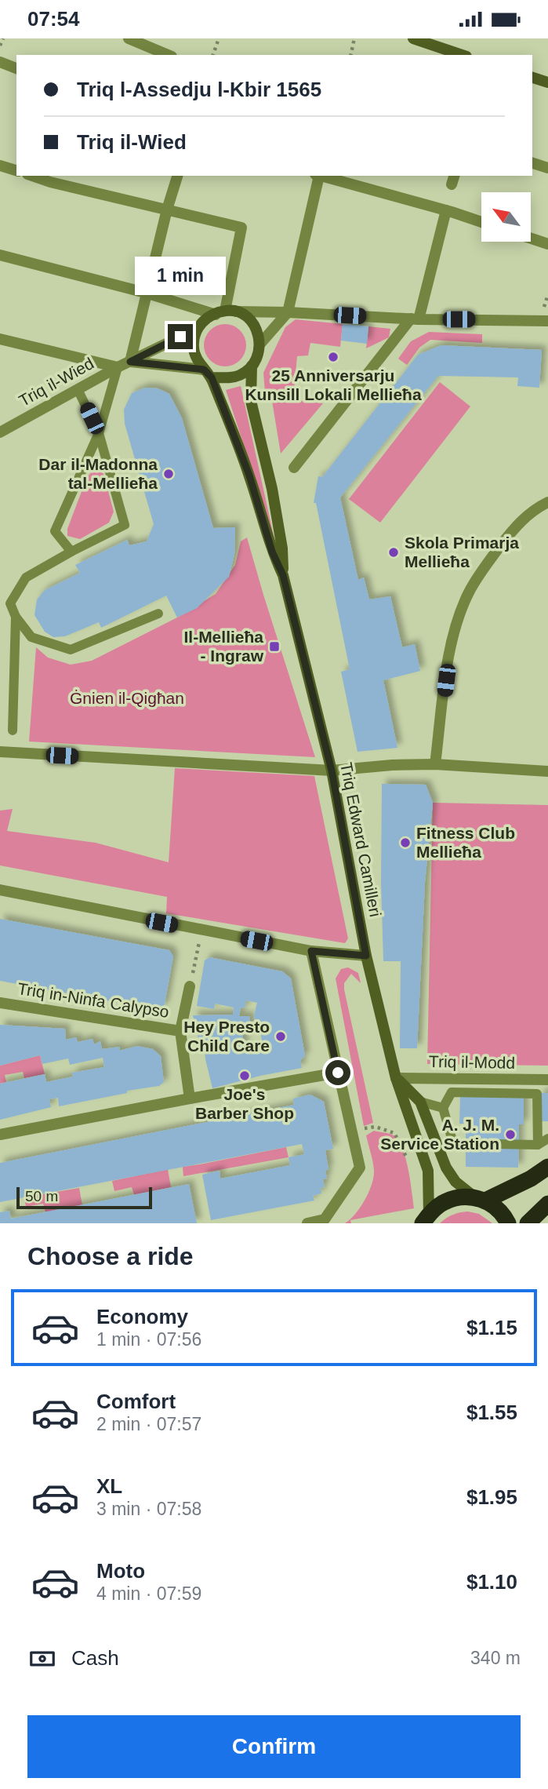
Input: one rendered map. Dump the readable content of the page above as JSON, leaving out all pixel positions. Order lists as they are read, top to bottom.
{
  "streets": {
    "street": [
      "Triq il-Wied",
      "Triq Edward Camilleri",
      "Triq in-Ninfa Calypso",
      "Triq il-Modd"
    ]
  },
  "crossings": [
    ["Triq il-Wied", "Triq Edward Camilleri"],
    ["Triq Edward Camilleri", "Triq il-Modd"]
  ],
  "parks": ["Ġnien il-Qigħan"],
  "places": {
    "other": [
      "25 Anniversarju Kunsill Lokali Mellieħa",
      "Dar il-Madonna tal-Mellieħa",
      "Skola Primarja Mellieħa",
      "Fitness Club Mellieħa",
      "Hey Presto Child Care",
      "Joe's Barber Shop",
      "A. J. M. Service Station"
    ],
    "transit": ["Il-Mellieħa - Ingraw"]
  },
  "scale_bar": "50 m",
  "north": "top left",
  "page": {
    "status": "07:54",
    "banner": ["Triq l-Assedju l-Kbir 1565", "Triq il-Wied"],
    "bubble": "1 min",
    "scale": "50 m",
    "heading": "Choose a ride",
    "list": [
      {
        "name": "Economy",
        "note": "1 min · 07:56",
        "value": "$1.15"
      },
      {
        "name": "Comfort",
        "note": "2 min · 07:57",
        "value": "$1.55"
      },
      {
        "name": "XL",
        "note": "3 min · 07:58",
        "value": "$1.95"
      },
      {
        "name": "Moto",
        "note": "4 min · 07:59",
        "value": "$1.10"
      }
    ],
    "pay": ["Cash", "340 m"],
    "buttons": "Confirm"
  }
}
